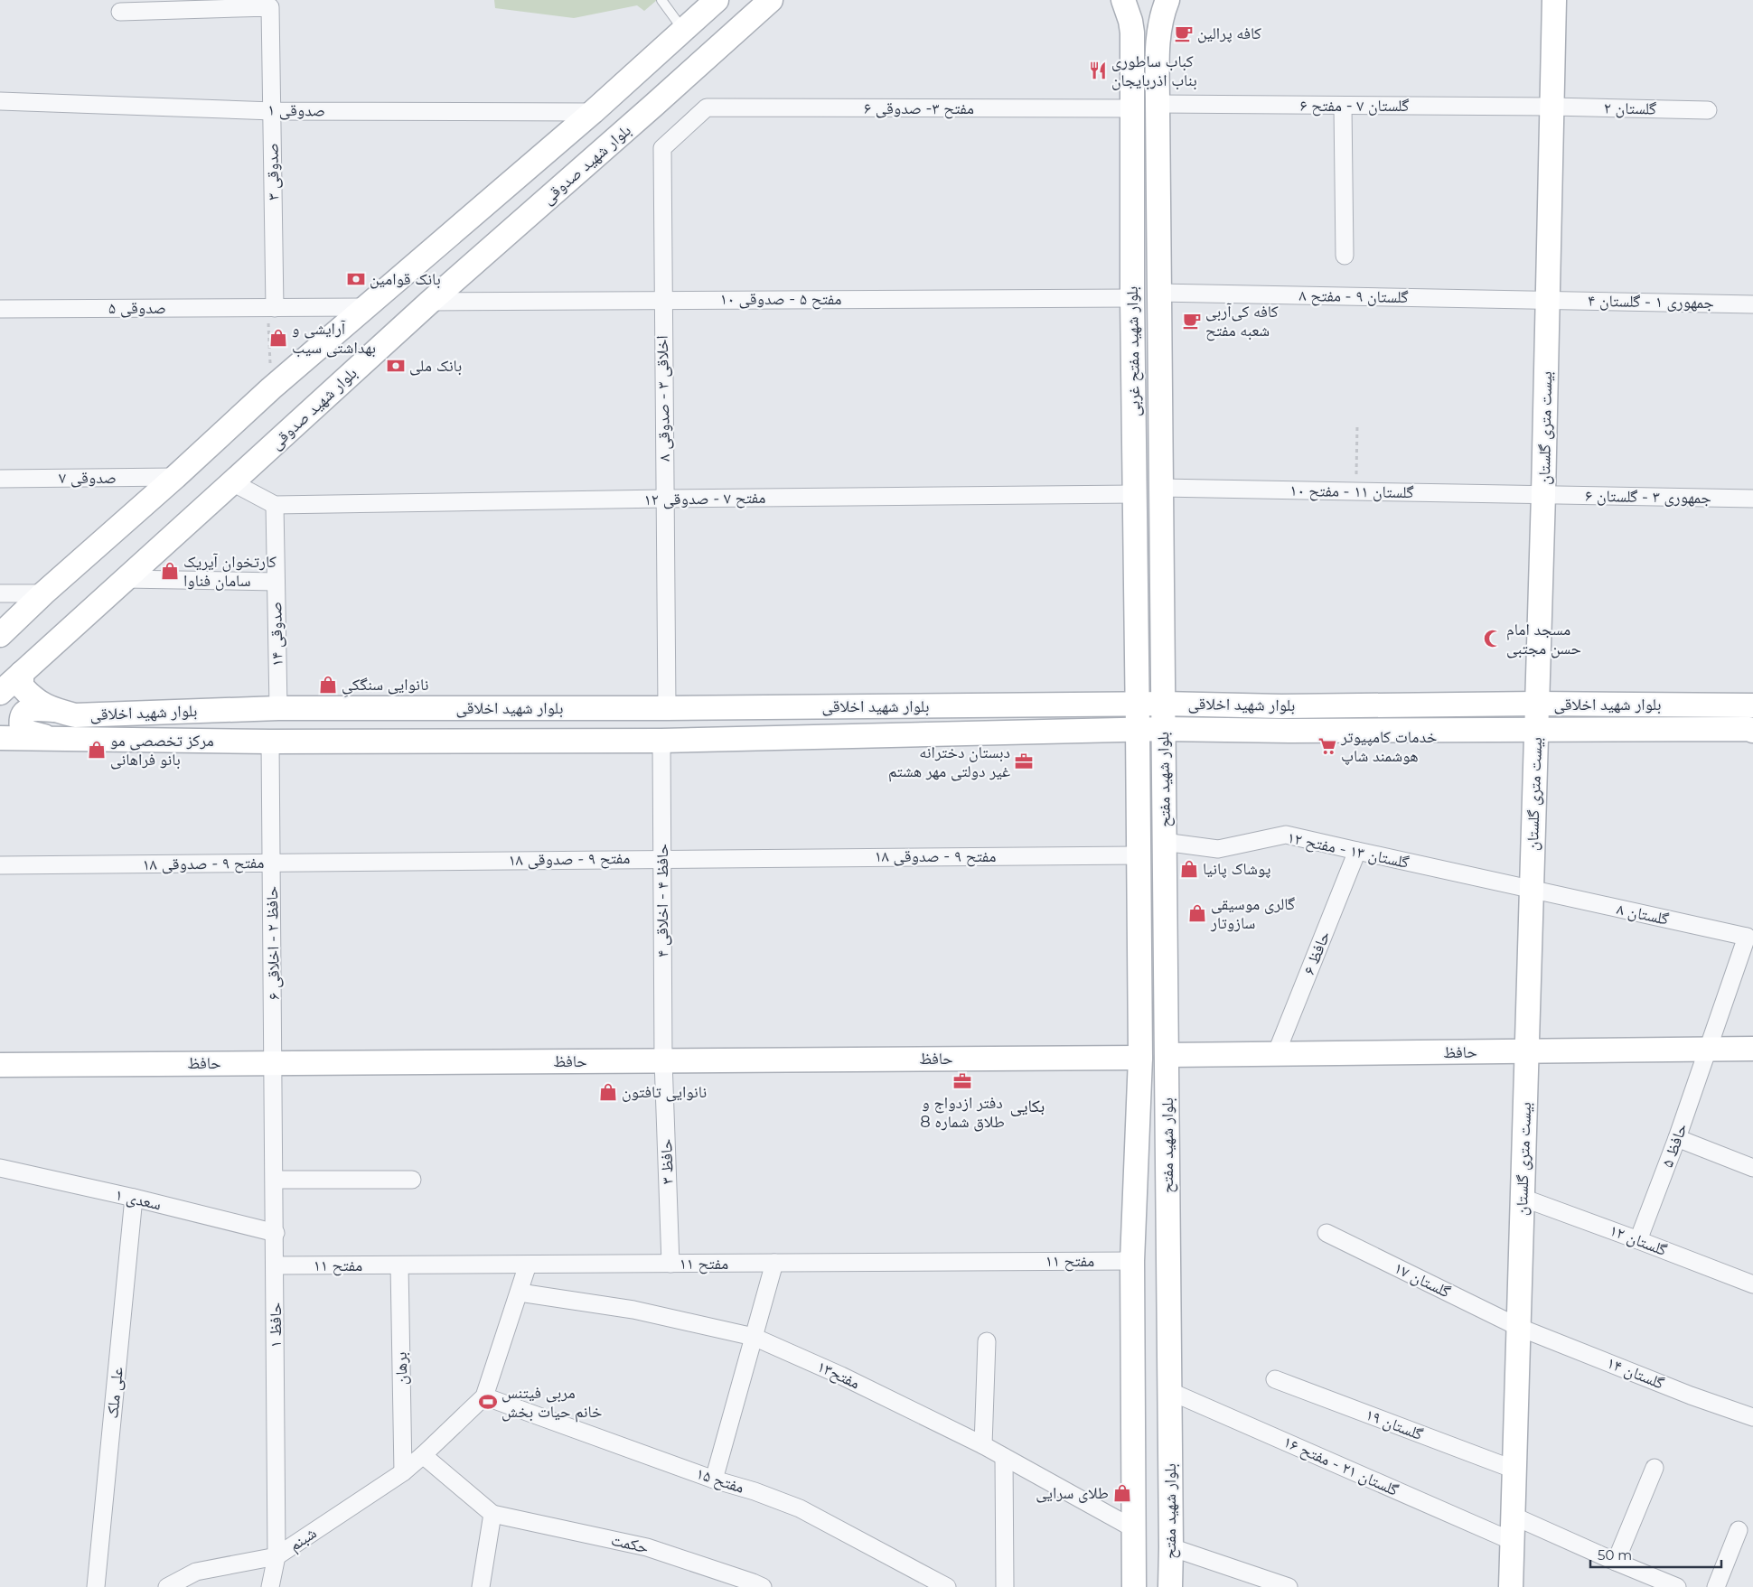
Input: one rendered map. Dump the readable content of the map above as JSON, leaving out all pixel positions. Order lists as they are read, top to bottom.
{
  "streets": {
    "main road": [
      "بلوار شهید صدوقی",
      "بلوار شهید مفتح غربی",
      "بیست متری گلستان",
      "بلوار شهید اخلاقی",
      "بلوار شهید مفتح",
      "حافظ"
    ],
    "street": [
      "گلستان ۷ - مفتح ۶",
      "مفتح ۳- صدوقی ۶",
      "گلستان ۲",
      "صدوقی ۱",
      "صدوقی ۳",
      "گلستان ۹ - مفتح ۸",
      "مفتح ۵ - صدوقی ۱۰",
      "جمهوری ۱ - گلستان ۴",
      "صدوقی ۵",
      "اخلاقی ۳ - صدوقی ۸",
      "صدوقی ۷",
      "گلستان ۱۱ - مفتح ۱۰",
      "جمهوری ۳ - گلستان ۶",
      "مفتح ۷ - صدوقی ۱۲",
      "صدوقی ۱۴",
      "گلستان ۱۳ - مفتح ۱۲",
      "مفتح ۹ - صدوقی ۱۸",
      "حافظ ۴ - اخلاقی ۴",
      "گلستان ۸",
      "حافظ ۲ - اخلاقی ۶",
      "حافظ ۶",
      "حافظ ۵",
      "حافظ ۳",
      "سعدی ۱",
      "گلستان ۱۲",
      "مفتح ۱۱",
      "گلستان ۱۷",
      "حافظ ۱",
      "برهان",
      "گلستان ۱۴",
      "مفتح۱۳",
      "علی ملک",
      "گلستان ۱۹",
      "گلستان ۲۱ - مفتح ۱۶",
      "مفتح ۱۵",
      "شبنم",
      "حکمت"
    ]
  },
  "crossings": [
    ["گلستان ۷ - مفتح ۶", "گلستان ۲"],
    ["گلستان ۷ - مفتح ۶", "بلوار شهید مفتح غربی"],
    ["گلستان ۷ - مفتح ۶", "بیست متری گلستان"],
    ["مفتح ۳- صدوقی ۶", "بلوار شهید مفتح غربی"],
    ["مفتح ۳- صدوقی ۶", "اخلاقی ۳ - صدوقی ۸"],
    ["گلستان ۲", "بیست متری گلستان"],
    ["صدوقی ۱", "صدوقی ۳"],
    ["بلوار شهید صدوقی", "مفتح ۵ - صدوقی ۱۰"],
    ["بلوار شهید صدوقی", "بلوار شهید اخلاقی"],
    ["صدوقی ۳", "صدوقی ۵"],
    ["گلستان ۹ - مفتح ۸", "جمهوری ۱ - گلستان ۴"],
    ["گلستان ۹ - مفتح ۸", "بلوار شهید مفتح غربی"],
    ["گلستان ۹ - مفتح ۸", "بیست متری گلستان"],
    ["مفتح ۵ - صدوقی ۱۰", "بلوار شهید مفتح غربی"],
    ["مفتح ۵ - صدوقی ۱۰", "اخلاقی ۳ - صدوقی ۸"],
    ["جمهوری ۱ - گلستان ۴", "بیست متری گلستان"],
    ["بلوار شهید مفتح غربی", "گلستان ۱۱ - مفتح ۱۰"],
    ["بلوار شهید مفتح غربی", "مفتح ۷ - صدوقی ۱۲"],
    ["بلوار شهید مفتح غربی", "بلوار شهید اخلاقی"],
    ["بلوار شهید مفتح غربی", "بلوار شهید مفتح"],
    ["اخلاقی ۳ - صدوقی ۸", "مفتح ۷ - صدوقی ۱۲"],
    ["اخلاقی ۳ - صدوقی ۸", "بلوار شهید اخلاقی"],
    ["بیست متری گلستان", "گلستان ۱۱ - مفتح ۱۰"],
    ["بیست متری گلستان", "جمهوری ۳ - گلستان ۶"],
    ["بیست متری گلستان", "بلوار شهید اخلاقی"],
    ["بیست متری گلستان", "گلستان ۱۳ - مفتح ۱۲"],
    ["بیست متری گلستان", "گلستان ۸"],
    ["بیست متری گلستان", "حافظ"],
    ["بیست متری گلستان", "گلستان ۱۲"],
    ["بیست متری گلستان", "گلستان ۱۷"],
    ["بیست متری گلستان", "گلستان ۱۴"],
    ["بیست متری گلستان", "گلستان ۱۹"],
    ["بیست متری گلستان", "گلستان ۲۱ - مفتح ۱۶"],
    ["گلستان ۱۱ - مفتح ۱۰", "جمهوری ۳ - گلستان ۶"],
    ["مفتح ۷ - صدوقی ۱۲", "صدوقی ۱۴"],
    ["صدوقی ۱۴", "بلوار شهید اخلاقی"],
    ["بلوار شهید اخلاقی", "بلوار شهید مفتح"],
    ["بلوار شهید اخلاقی", "حافظ ۴ - اخلاقی ۴"],
    ["بلوار شهید اخلاقی", "حافظ ۲ - اخلاقی ۶"],
    ["بلوار شهید مفتح", "گلستان ۱۳ - مفتح ۱۲"],
    ["بلوار شهید مفتح", "مفتح ۹ - صدوقی ۱۸"],
    ["بلوار شهید مفتح", "حافظ"],
    ["بلوار شهید مفتح", "مفتح ۱۱"],
    ["بلوار شهید مفتح", "مفتح۱۳"],
    ["بلوار شهید مفتح", "گلستان ۲۱ - مفتح ۱۶"],
    ["گلستان ۱۳ - مفتح ۱۲", "گلستان ۸"],
    ["گلستان ۱۳ - مفتح ۱۲", "حافظ ۶"],
    ["مفتح ۹ - صدوقی ۱۸", "حافظ ۴ - اخلاقی ۴"],
    ["مفتح ۹ - صدوقی ۱۸", "حافظ ۲ - اخلاقی ۶"],
    ["حافظ ۴ - اخلاقی ۴", "حافظ"],
    ["حافظ ۴ - اخلاقی ۴", "حافظ ۳"],
    ["گلستان ۸", "حافظ ۵"],
    ["حافظ ۲ - اخلاقی ۶", "حافظ"],
    ["حافظ ۲ - اخلاقی ۶", "حافظ ۱"],
    ["حافظ ۶", "حافظ"],
    ["حافظ", "حافظ ۵"],
    ["حافظ", "حافظ ۳"],
    ["حافظ", "حافظ ۱"],
    ["حافظ ۵", "گلستان ۱۲"],
    ["حافظ ۳", "مفتح ۱۱"],
    ["سعدی ۱", "حافظ ۱"],
    ["سعدی ۱", "علی ملک"],
    ["مفتح ۱۱", "حافظ ۱"],
    ["مفتح ۱۱", "برهان"],
    ["مفتح ۱۱", "شبنم"],
    ["گلستان ۱۷", "گلستان ۱۴"],
    ["حافظ ۱", "شبنم"],
    ["برهان", "شبنم"],
    ["مفتح۱۳", "شبنم"],
    ["مفتح ۱۵", "شبنم"]
  ],
  "districts": ["بکایی"],
  "places": {
    "cafe": ["کافه پرالین", "کافه کی‌آربی شعبه مفتح"],
    "restaurant": ["کباب ساطوری بناب اذربایجان"],
    "bank": ["بانک قوامین", "بانک ملی"],
    "shop": [
      "آرایشی و بهداشتی سیب",
      "کارتخوان آیریک سامان فناوا",
      "نانوایی سنگکیِ",
      "مرکز تخصصی مو بانو فراهانی",
      "پوشاک پانیا",
      "گالری موسیقی سازوتار",
      "نانوایی تافتون",
      "طلای سرایی"
    ],
    "mosque": ["مسجد امام حسن مجتبی"],
    "supermarket": ["خدمات کامپیوتر هوشمند شاپ"],
    "office": ["دبستان دخترانه غیر دولتی مهر هشتم", "دفتر ازدواج و طلاق شماره 8"],
    "sports": ["مربی فیتنس خانم حیات بخش"]
  },
  "scale_bar": "50 m"
}
